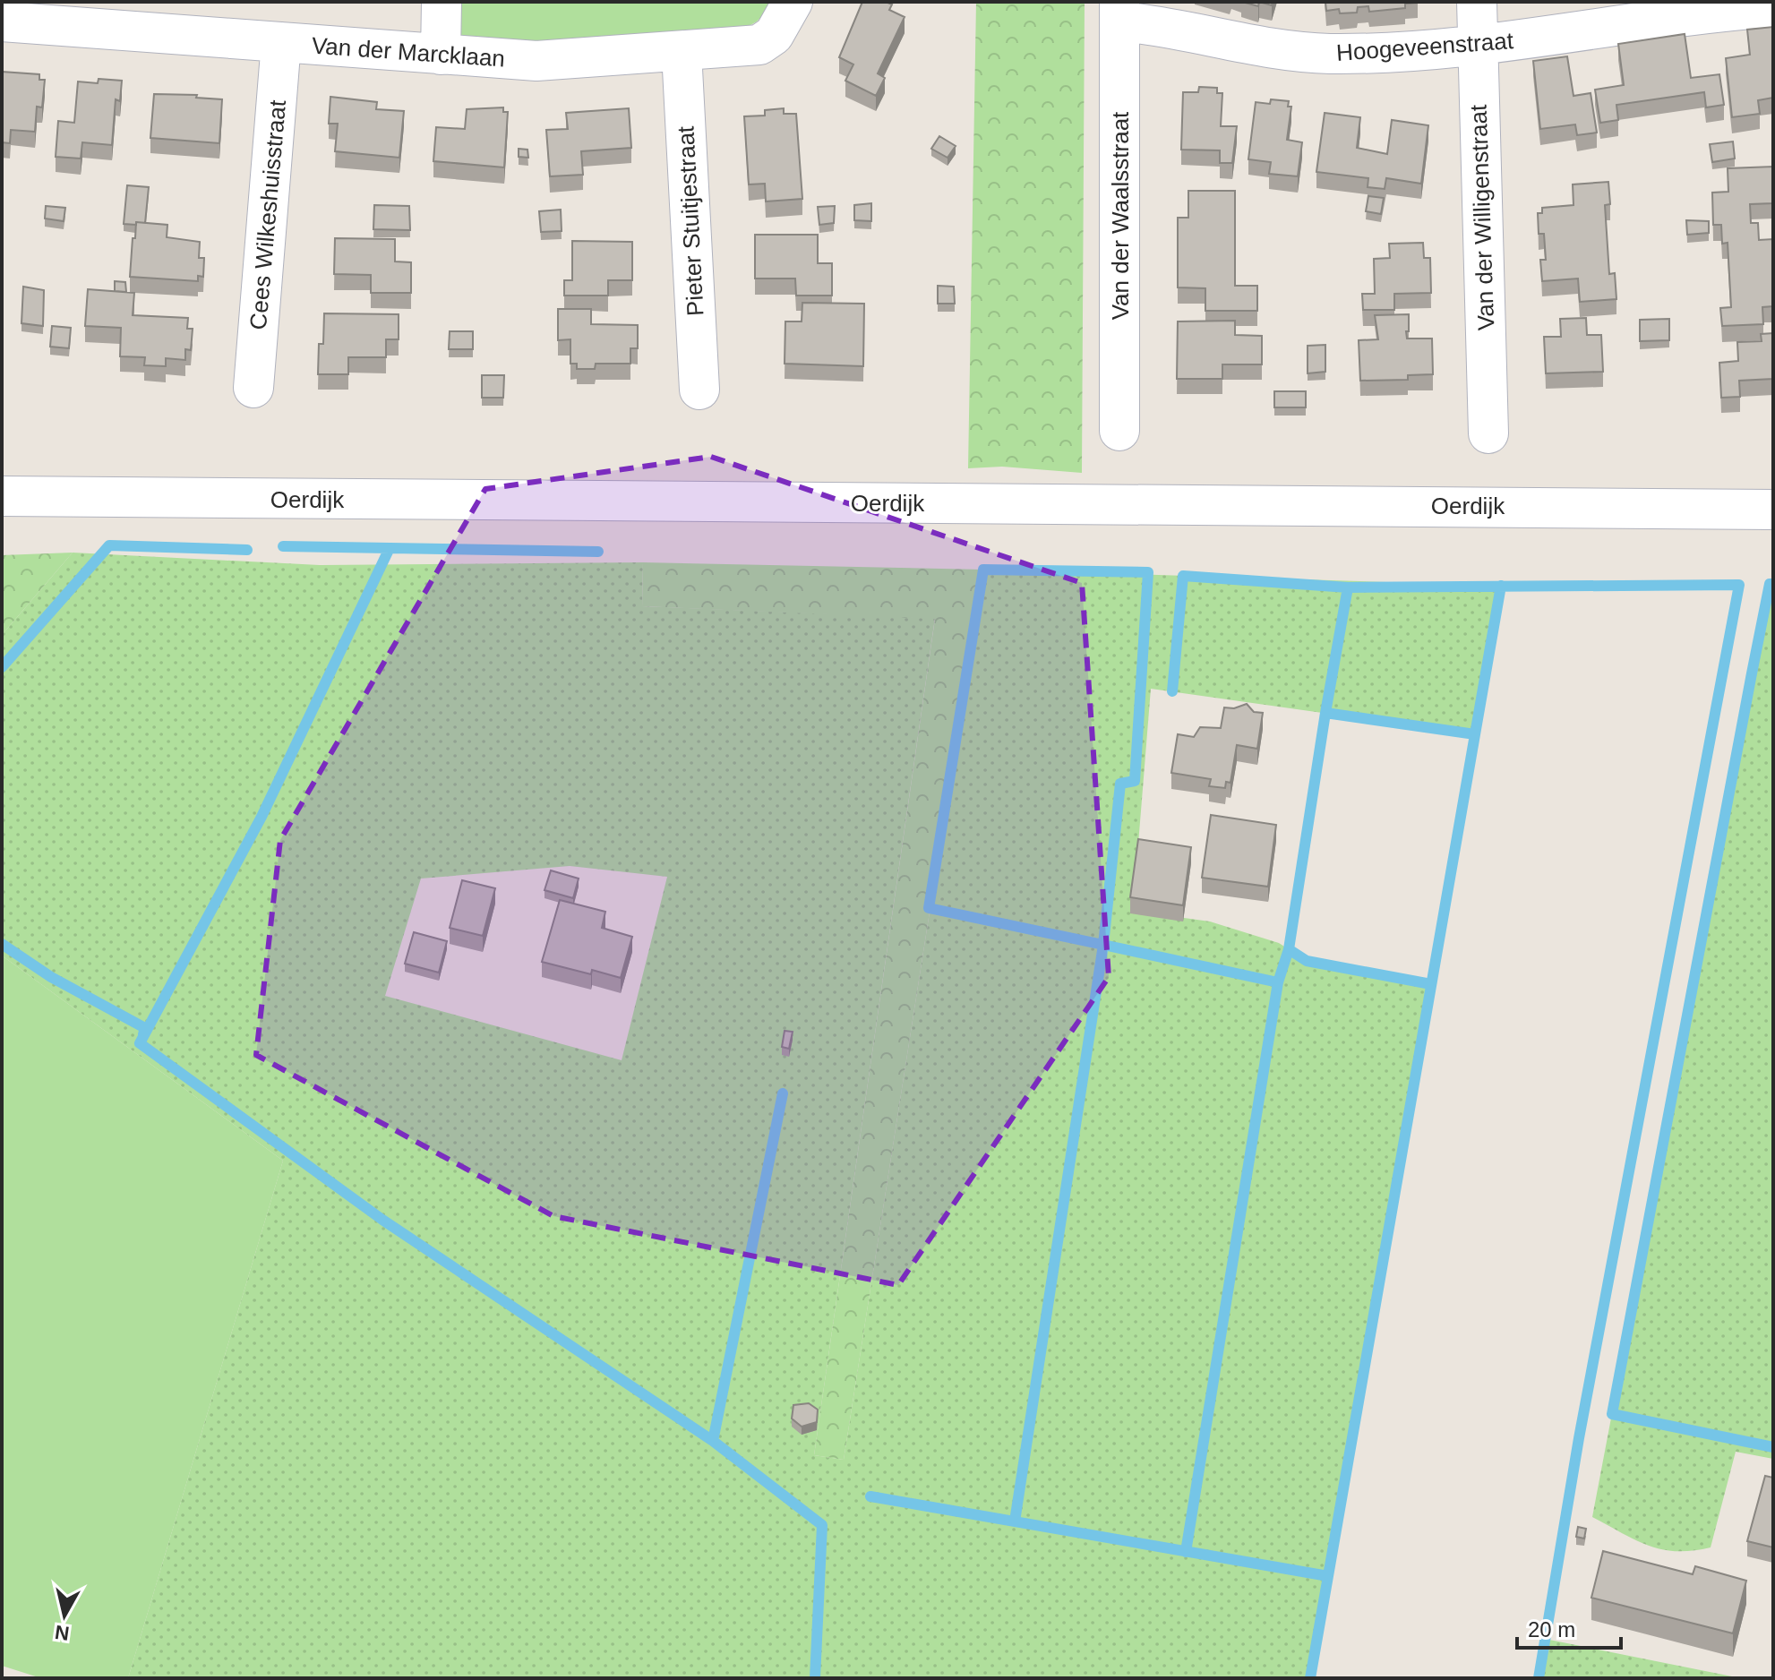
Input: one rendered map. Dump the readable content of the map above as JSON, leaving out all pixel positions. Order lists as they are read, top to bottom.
{
  "streets": {
    "street": [
      "Hoogeveenstraat",
      "Van der Marcklaan",
      "Cees Wilkeshuisstraat",
      "Van der Waalsstraat",
      "Van der Willigenstraat",
      "Pieter Stuitjestraat",
      "Oerdijk"
    ]
  },
  "crossings": [
    ["Hoogeveenstraat", "Van der Waalsstraat"],
    ["Hoogeveenstraat", "Van der Willigenstraat"],
    ["Van der Marcklaan", "Cees Wilkeshuisstraat"],
    ["Van der Marcklaan", "Pieter Stuitjestraat"]
  ],
  "scale_bar": "20 m",
  "north": "bottom"
}
